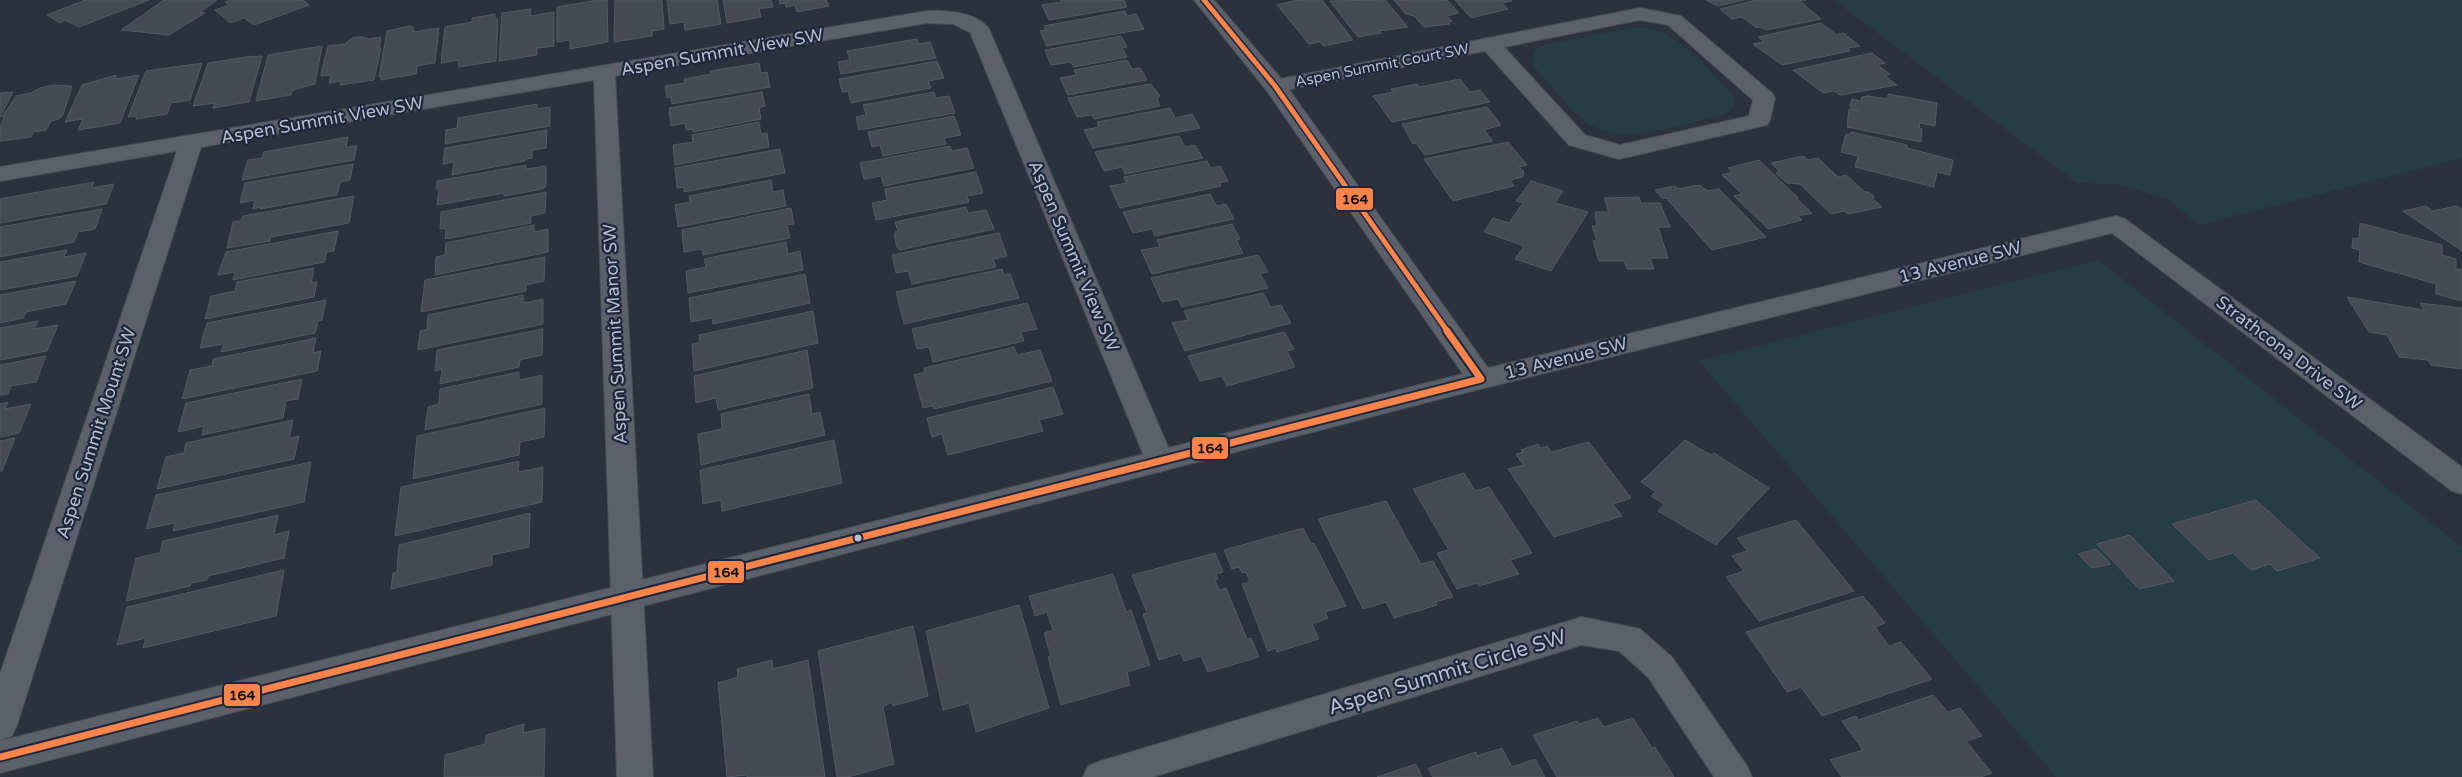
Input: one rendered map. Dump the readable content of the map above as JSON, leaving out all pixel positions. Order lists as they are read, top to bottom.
{
  "streets": {
    "street": [
      "Aspen Summit View SW",
      "Aspen Summit Court SW",
      "13 Avenue SW",
      "Aspen Summit Manor SW",
      "Strathcona Drive SW",
      "Aspen Summit Mount SW",
      "Aspen Summit Circle SW"
    ]
  },
  "crossings": [
    ["Aspen Summit View SW", "13 Avenue SW"],
    ["Aspen Summit View SW", "Aspen Summit Manor SW"],
    ["Aspen Summit View SW", "Aspen Summit Mount SW"],
    ["13 Avenue SW", "Aspen Summit Manor SW"],
    ["13 Avenue SW", "Strathcona Drive SW"]
  ],
  "lines": ["transit line 164"]
}
